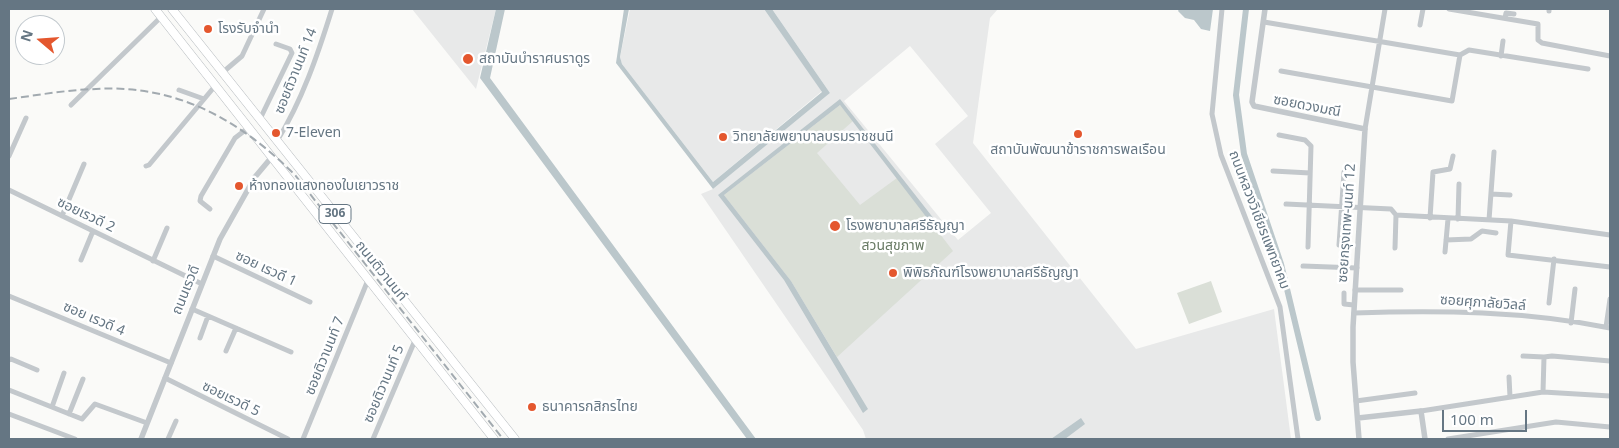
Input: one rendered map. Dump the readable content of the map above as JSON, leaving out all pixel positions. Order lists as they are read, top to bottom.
{
  "streets": {
    "main road": ["306", "ถนนติวานนท์"],
    "street": [
      "ซอยติวานนท์ 14",
      "ซอยดวงมณี",
      "ซอยเรวดี 2",
      "ถนนหลวงวิเชียรแพทยาคม",
      "ซอยกรุงเทพ-นนท์ 12",
      "ซอย เรวดี 1",
      "ถนนเรวดี",
      "ซอยศุภาลัยวิลล์",
      "ซอย เรวดี 4",
      "ซอยติวานนท์ 7",
      "ซอยติวานนท์ 5",
      "ซอยเรวดี 5"
    ]
  },
  "crossings": [
    ["ซอยติวานนท์ 14", "ถนนติวานนท์"],
    ["ซอยดวงมณี", "ซอยกรุงเทพ-นนท์ 12"],
    ["ซอยเรวดี 2", "ถนนเรวดี"],
    ["ซอยกรุงเทพ-นนท์ 12", "ซอยศุภาลัยวิลล์"],
    ["ซอย เรวดี 1", "ถนนเรวดี"],
    ["ถนนติวานนท์", "ถนนเรวดี"],
    ["ถนนติวานนท์", "ซอยติวานนท์ 7"],
    ["ถนนติวานนท์", "ซอยติวานนท์ 5"],
    ["ถนนเรวดี", "ซอย เรวดี 4"],
    ["ถนนเรวดี", "ซอยเรวดี 5"]
  ],
  "parks": ["สวนสุขภาพ"],
  "places": [
    "โรงรับจำนำ",
    "สถาบันบำราศนราดูร",
    "7-Eleven",
    "สถาบันพัฒนาข้าราชการพลเรือน",
    "วิทยาลัยพยาบาลบรมราชชนนี",
    "ห้างทองแสงทองใบเยาวราช",
    "โรงพยาบาลศรีธัญญา",
    "พิพิธภัณฑ์โรงพยาบาลศรีธัญญา",
    "ธนาคารกสิกรไทย"
  ],
  "scale_bar": "100 m",
  "north": "left"
}
